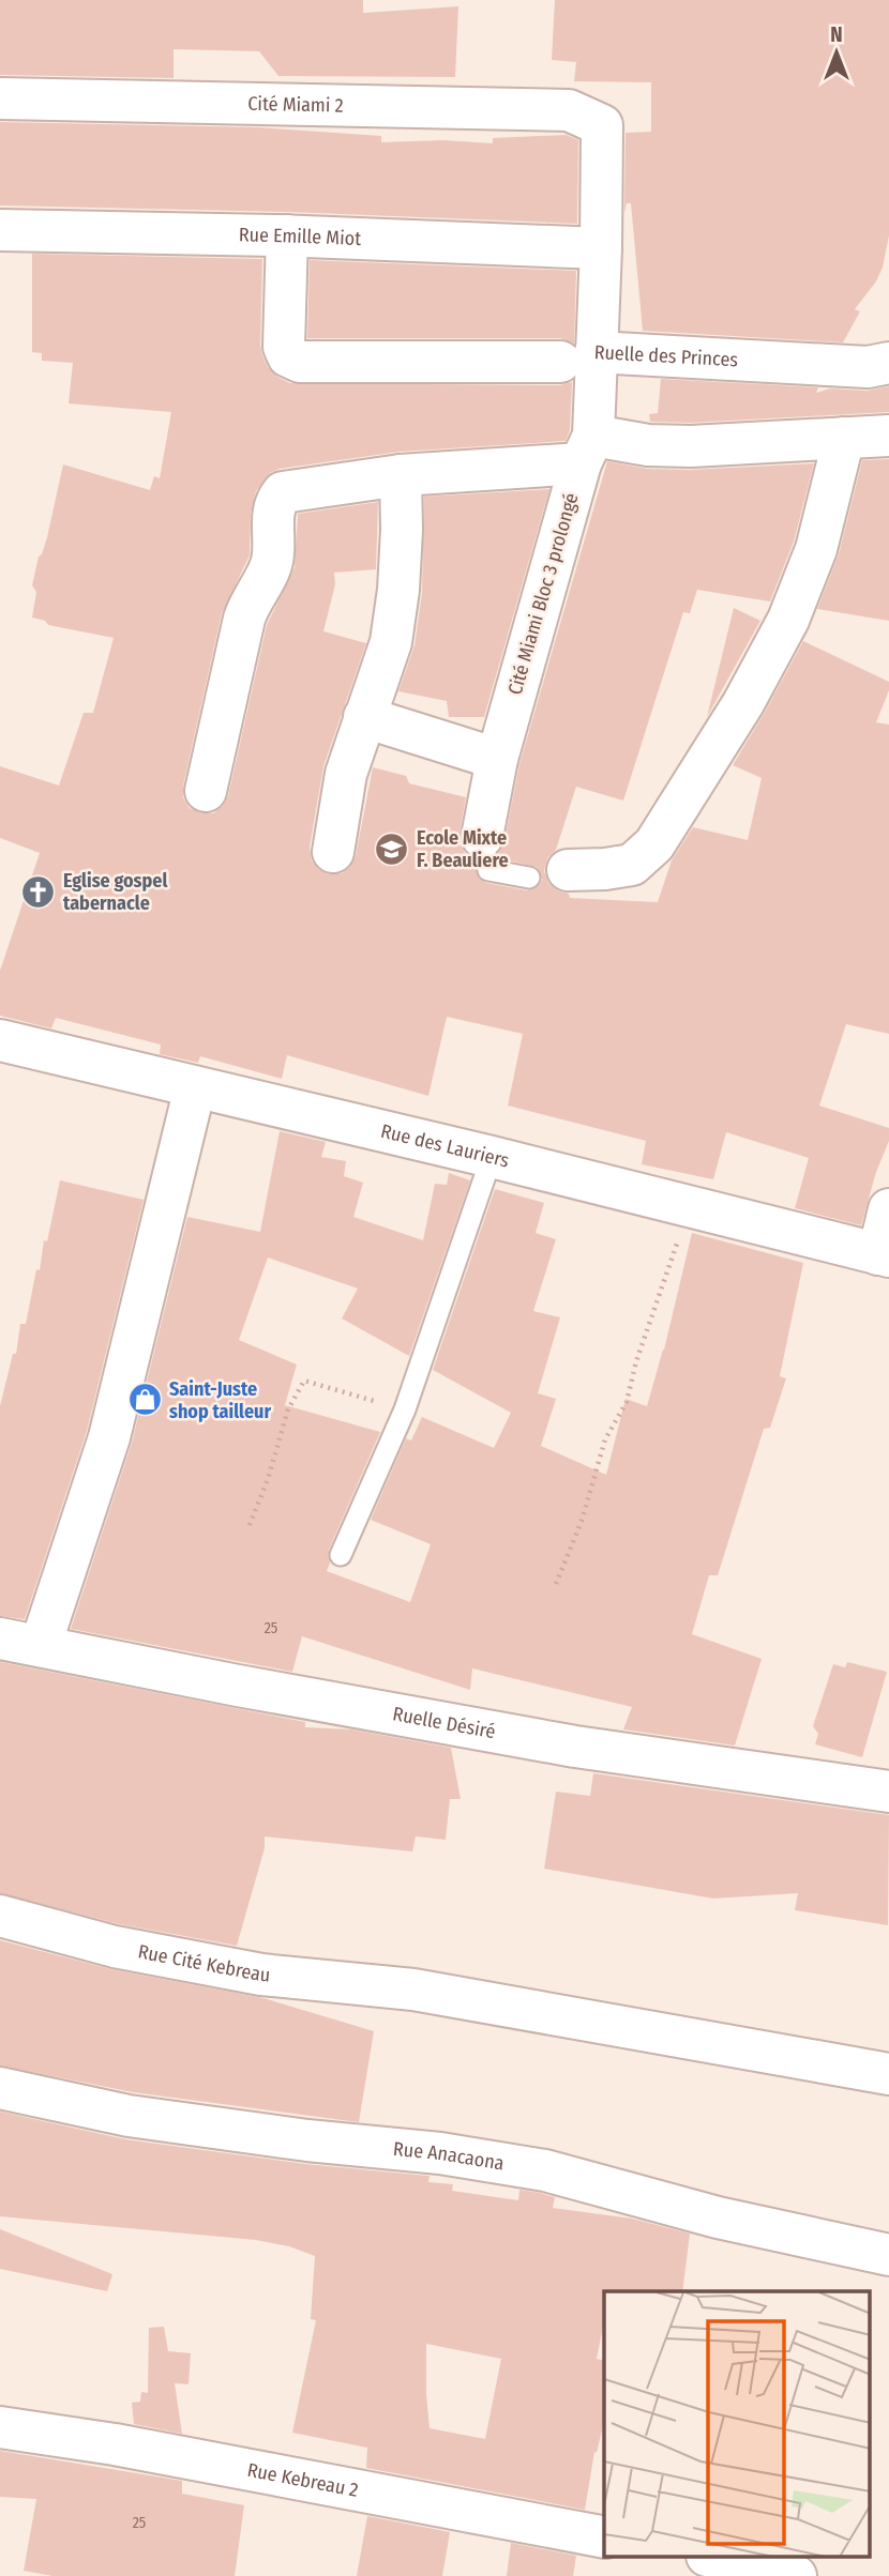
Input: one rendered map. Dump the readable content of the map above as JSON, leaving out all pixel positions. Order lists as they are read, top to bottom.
{
  "streets": {
    "street": [
      "Cité Miami 2",
      "Rue Emille Miot",
      "Ruelle des Princes",
      "Cité Miami Bloc 3 prolongé",
      "Rue des Lauriers",
      "Ruelle Désiré",
      "Rue Cité Kebreau",
      "Rue Anacaona",
      "Rue Kebreau 2"
    ]
  },
  "crossings": [
    ["Cité Miami 2", "Ruelle des Princes"],
    ["Rue Emille Miot", "Ruelle des Princes"],
    ["Ruelle des Princes", "Cité Miami Bloc 3 prolongé"]
  ],
  "places": {
    "school or university": ["Ecole Mixte F. Beauliere"],
    "church": ["Eglise gospel tabernacle"],
    "shop": ["Saint-Juste shop tailleur"]
  },
  "house_numbers": ["25", "25"],
  "north": "top"
}
